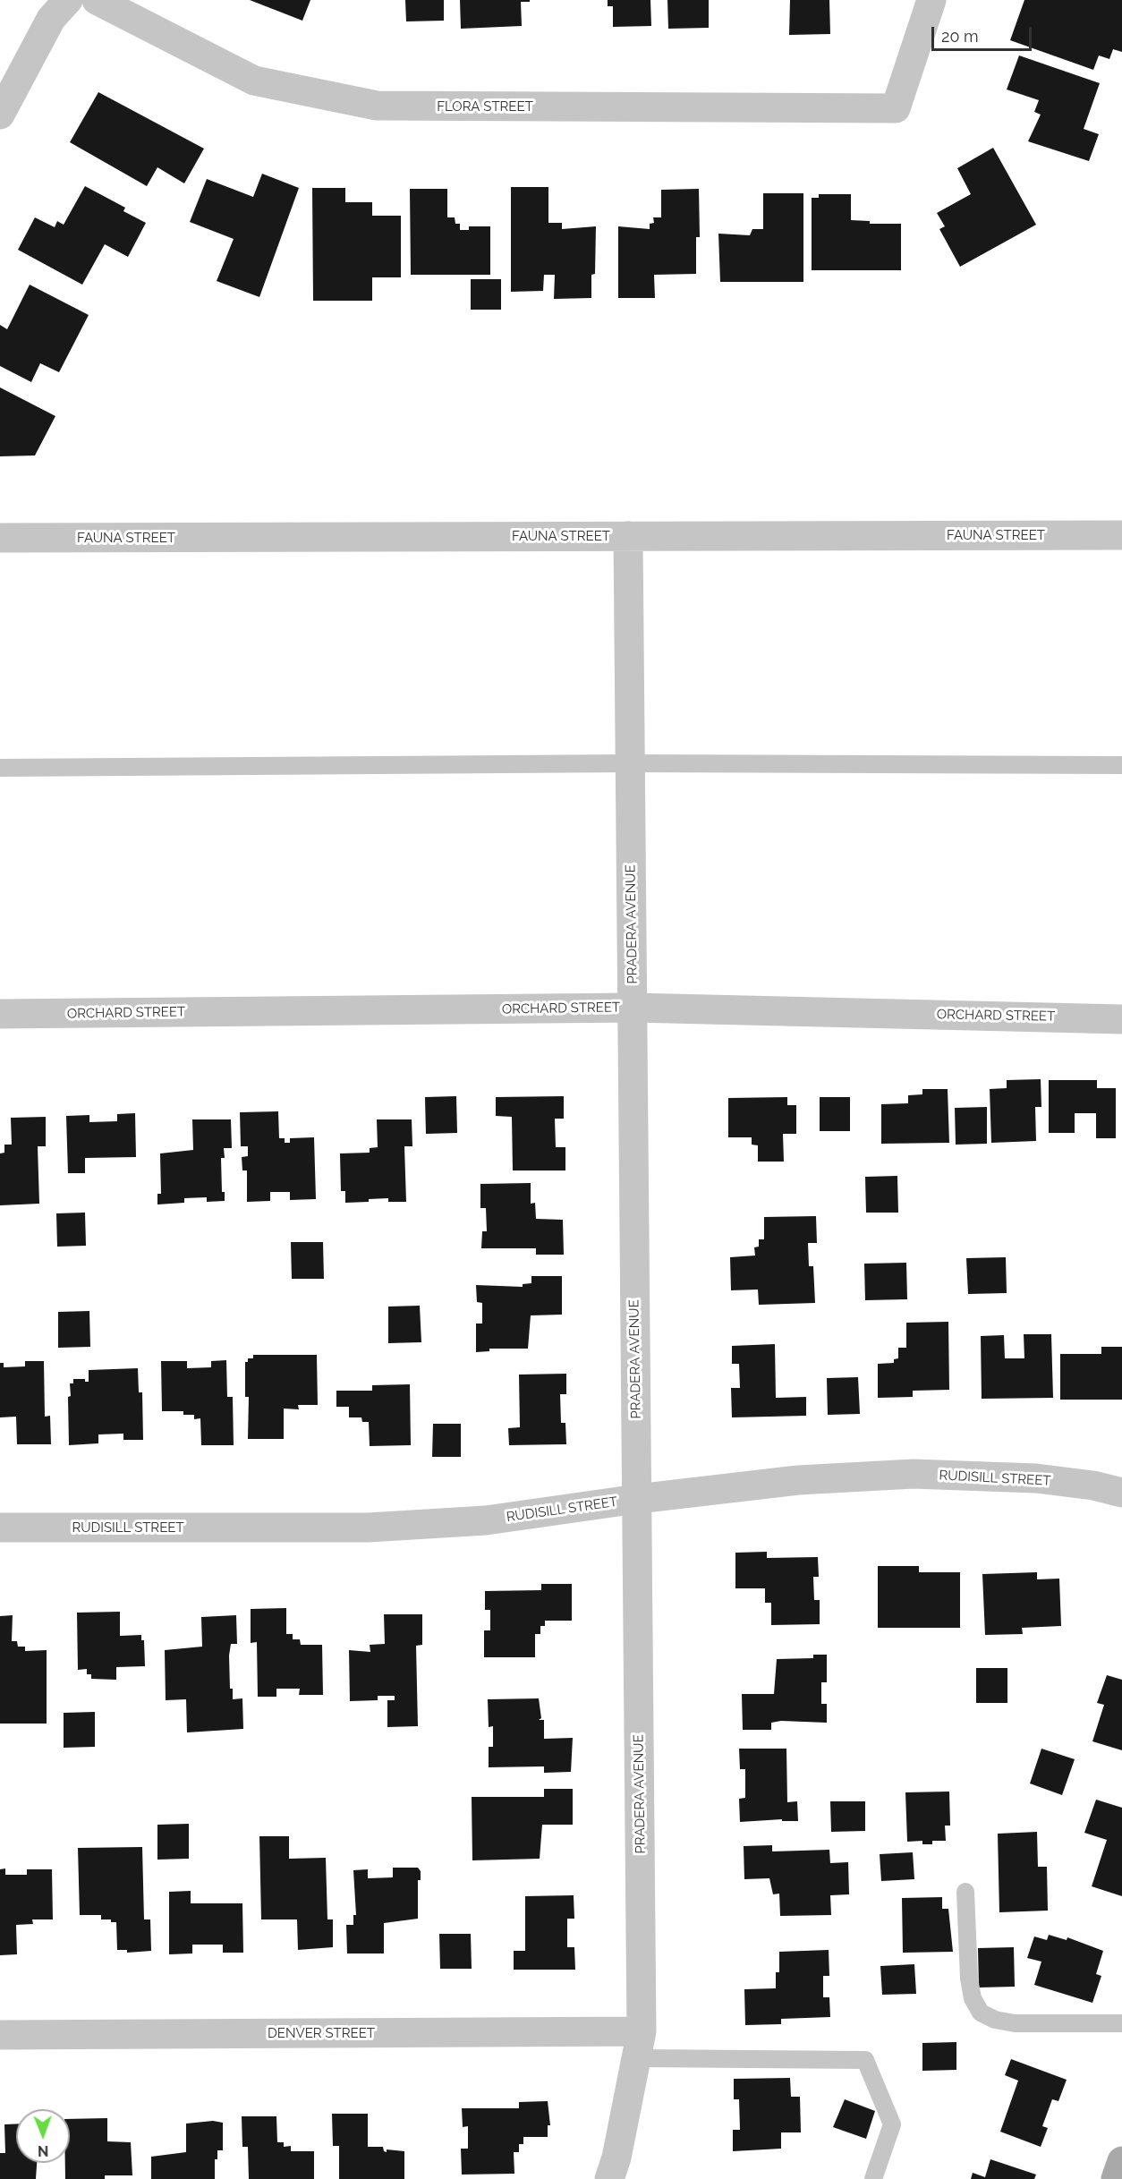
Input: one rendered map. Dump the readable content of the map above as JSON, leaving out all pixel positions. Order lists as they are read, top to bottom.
{
  "streets": {
    "street": [
      "FLORA STREET",
      "FAUNA STREET",
      "PRADERA AVENUE",
      "ORCHARD STREET",
      "RUDISILL STREET",
      "DENVER STREET"
    ]
  },
  "crossings": [
    ["FAUNA STREET", "PRADERA AVENUE"],
    ["PRADERA AVENUE", "ORCHARD STREET"],
    ["PRADERA AVENUE", "RUDISILL STREET"],
    ["PRADERA AVENUE", "DENVER STREET"]
  ],
  "scale_bar": "20 m",
  "north": "bottom"
}
